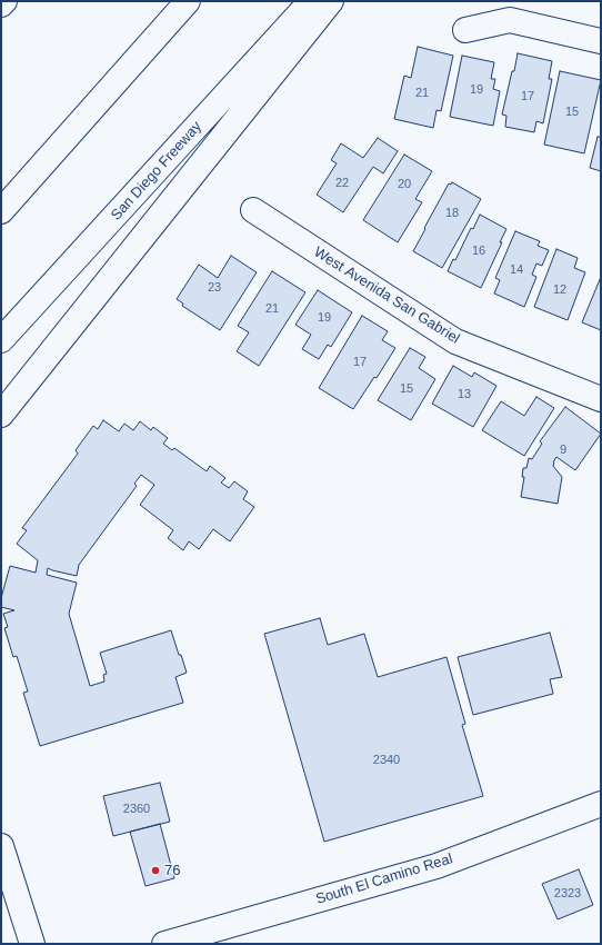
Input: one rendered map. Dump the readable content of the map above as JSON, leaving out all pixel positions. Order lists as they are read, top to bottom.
{
  "streets": {
    "main road": ["San Diego Freeway", "West Avenida San Gabriel", "South El Camino Real"]
  },
  "places": ["76"],
  "house_numbers": [
    "19",
    "21",
    "17",
    "15",
    "22",
    "20",
    "18",
    "16",
    "14",
    "23",
    "12",
    "21",
    "19",
    "17",
    "15",
    "13",
    "9",
    "2340",
    "2360",
    "2323"
  ]
}
